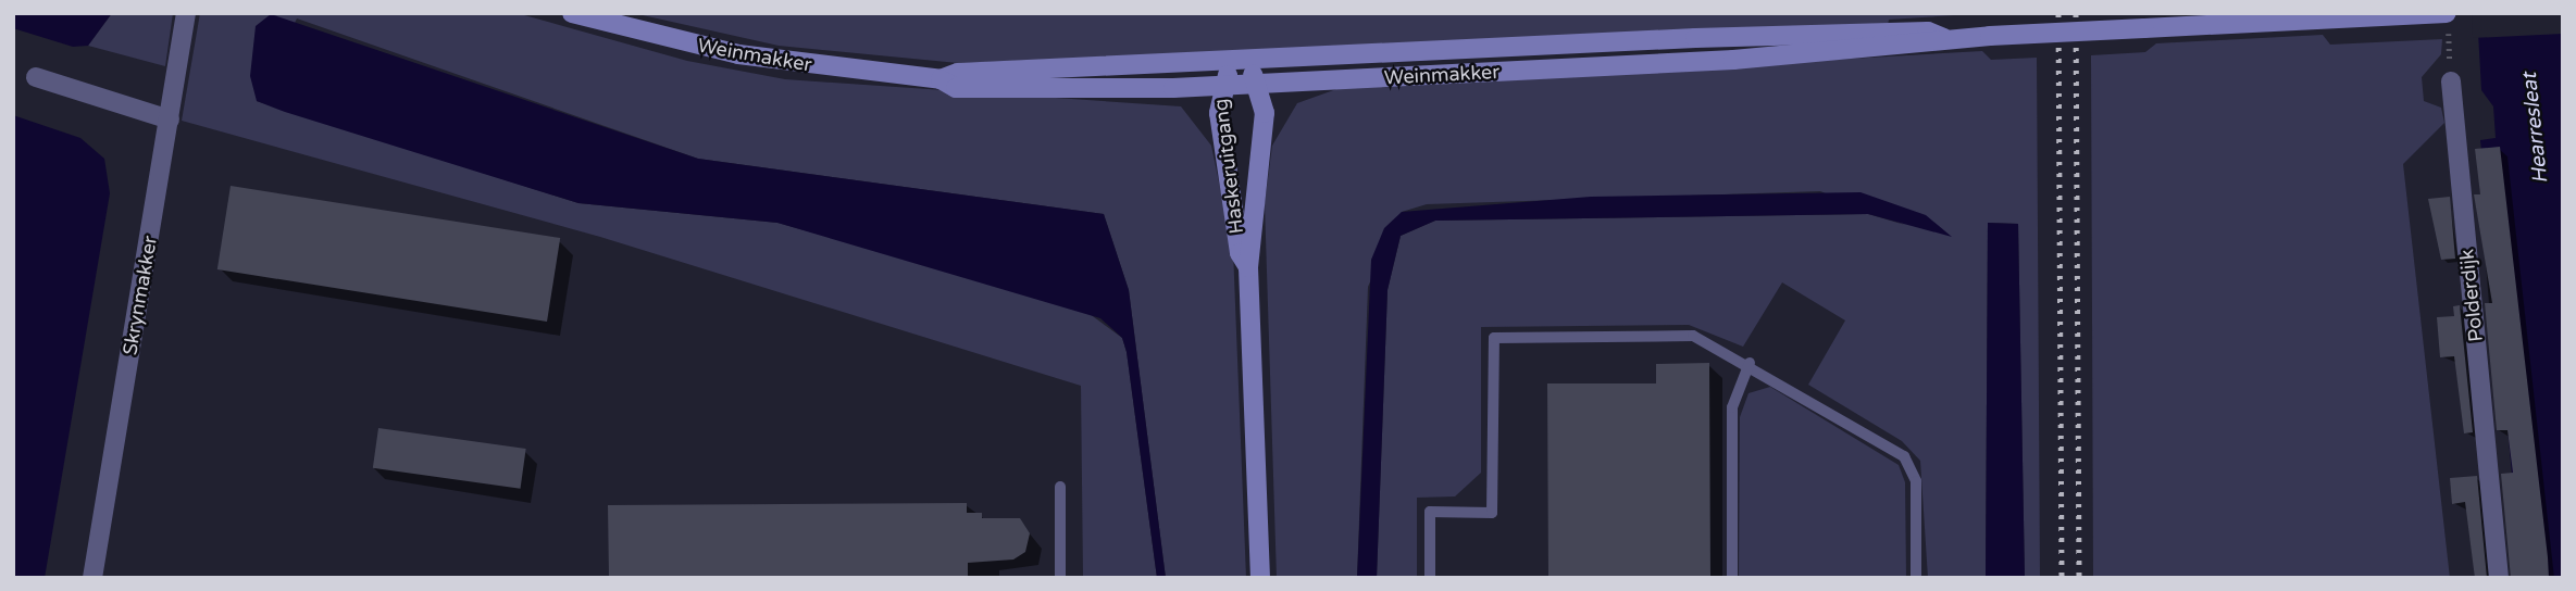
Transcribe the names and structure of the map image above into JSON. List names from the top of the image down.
{
  "streets": {
    "main road": ["Weinmakker", "Haskeruitgang"],
    "street": ["Skrynmakker", "Polderdijk"]
  },
  "crossings": [
    ["Weinmakker", "Haskeruitgang"]
  ],
  "water": ["Hearresleat"]
}
